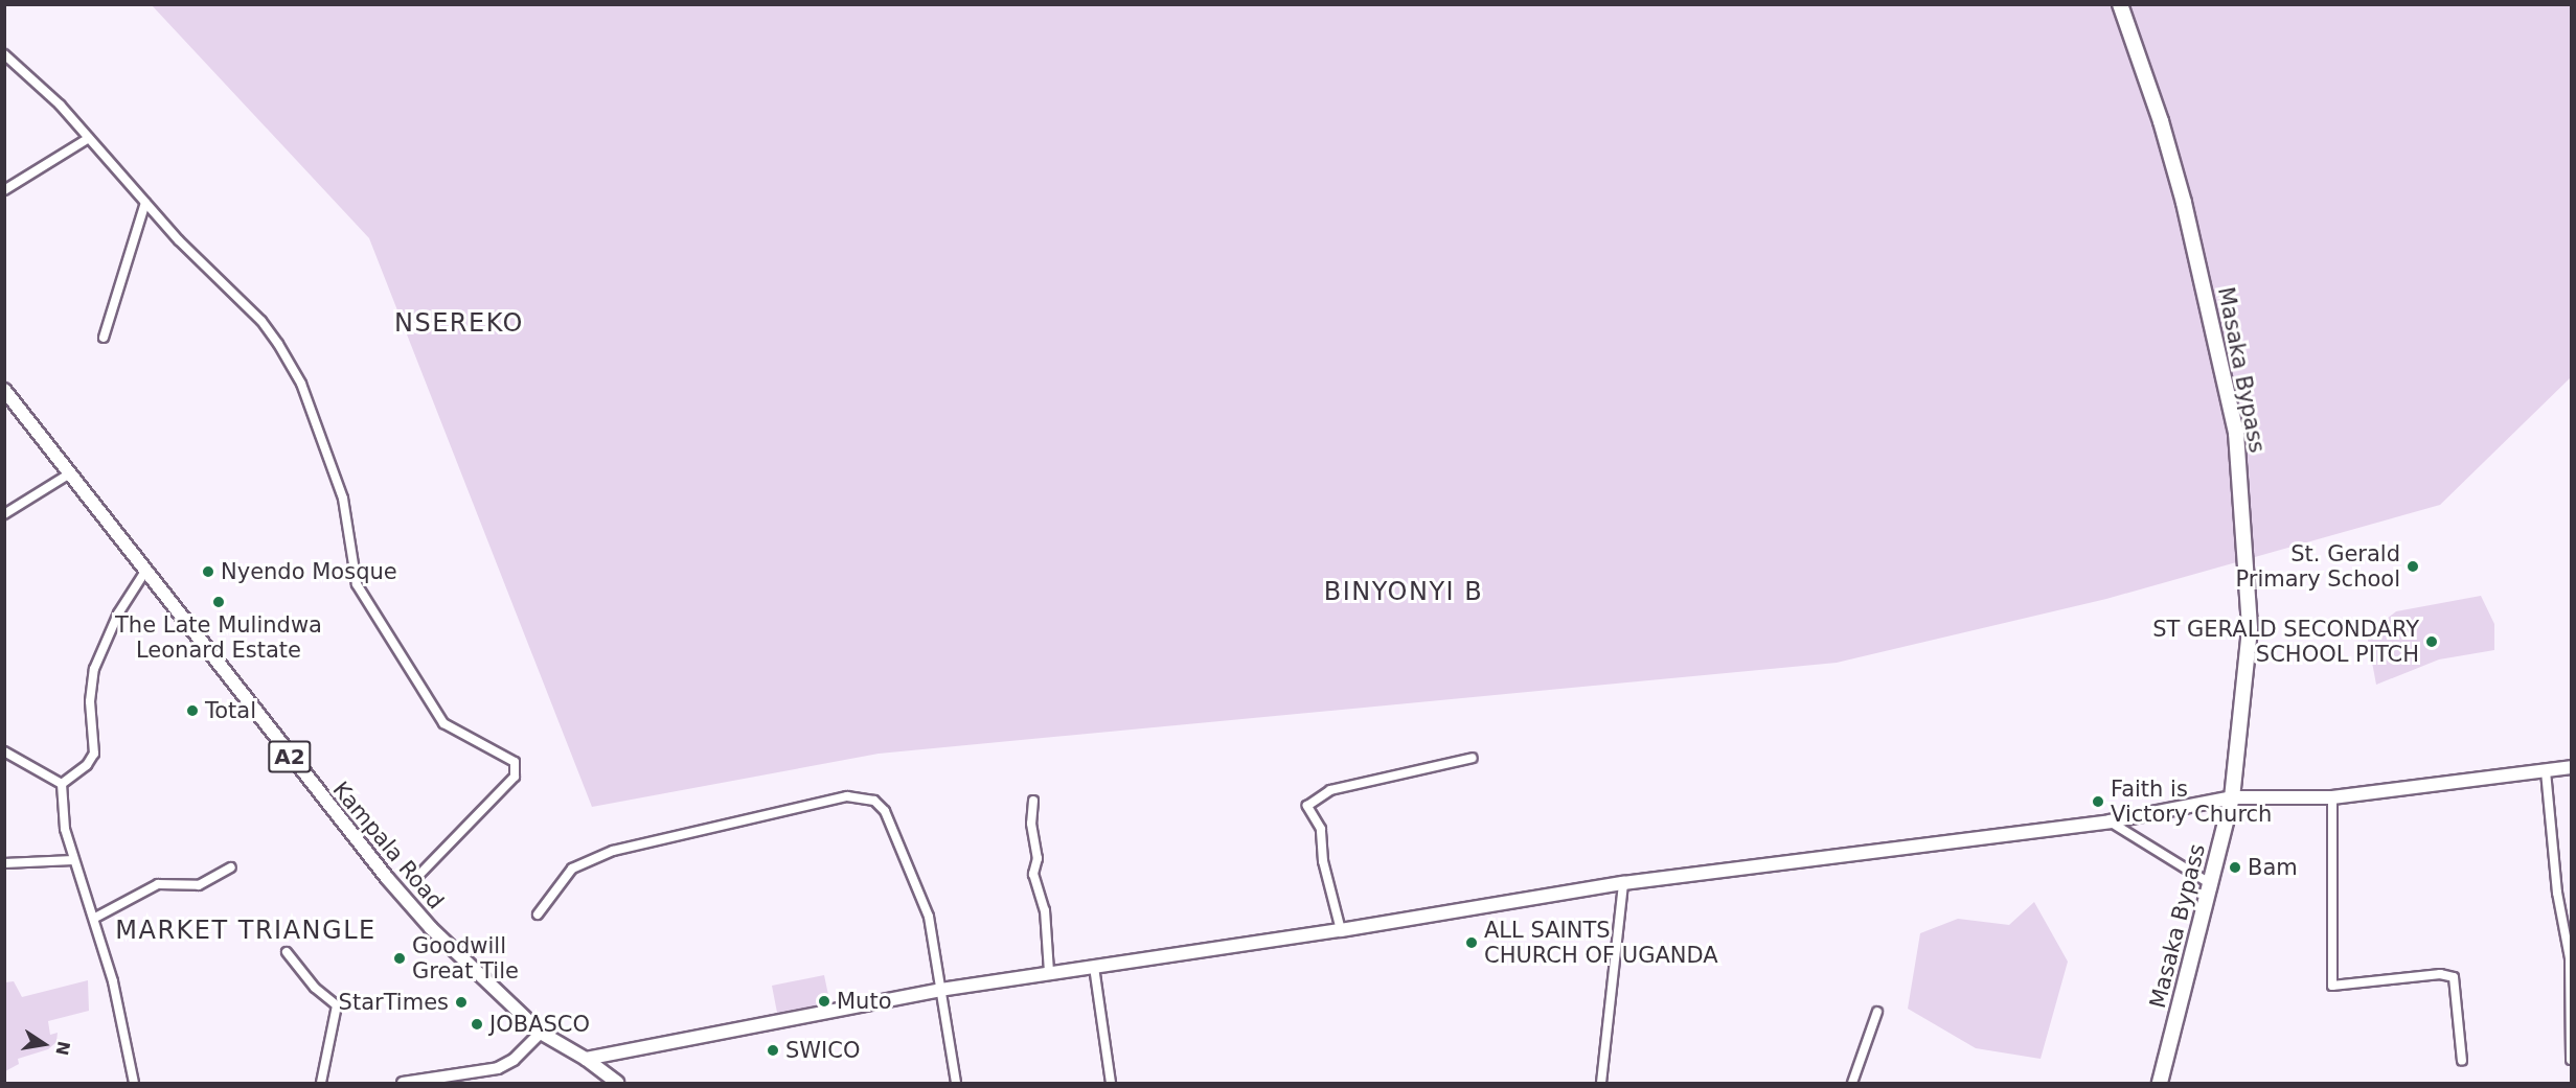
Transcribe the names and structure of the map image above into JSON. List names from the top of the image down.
{
  "streets": {
    "highway": ["Masaka Bypass"],
    "main road": ["A2", "Kampala Road"]
  },
  "districts": ["NSEREKO", "BINYONYI B", "MARKET TRIANGLE"],
  "places": [
    "St. Gerald Primary School",
    "Nyendo Mosque",
    "The Late Mulindwa Leonard Estate",
    "ST GERALD SECONDARY SCHOOL PITCH",
    "Total",
    "Faith is Victory Church",
    "Bam",
    "ALL SAINTS CHURCH OF UGANDA",
    "Goodwill Great Tile",
    "Muto",
    "StarTimes",
    "JOBASCO",
    "SWICO"
  ],
  "north": "right"
}
